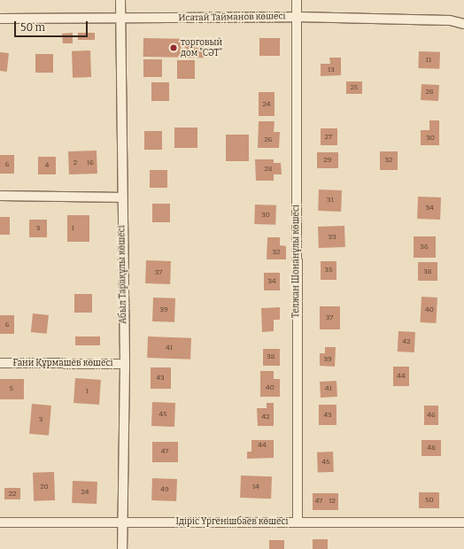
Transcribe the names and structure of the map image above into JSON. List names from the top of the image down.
{
  "streets": {
    "street": [
      "Исатай Тайманов көшесі",
      "Телжан Шонанұлы көшесі",
      "Абыл Тарақұлы көшесі",
      "Ғани Құрмашев көшесі",
      "Ідіріс Үргенішбаев көшесі"
    ]
  },
  "crossings": [
    ["Исатай Тайманов көшесі", "Телжан Шонанұлы көшесі"],
    ["Исатай Тайманов көшесі", "Абыл Тарақұлы көшесі"],
    ["Телжан Шонанұлы көшесі", "Ідіріс Үргенішбаев көшесі"],
    ["Абыл Тарақұлы көшесі", "Ғани Құрмашев көшесі"],
    ["Абыл Тарақұлы көшесі", "Ідіріс Үргенішбаев көшесі"]
  ],
  "places": ["торговый дом \"СӘТ\""],
  "house_numbers": [
    "11",
    "13",
    "25",
    "28",
    "24",
    "27",
    "30",
    "26",
    "29",
    "32",
    "2",
    "16",
    "6",
    "4",
    "28",
    "31",
    "34",
    "30",
    "3",
    "1",
    "33",
    "36",
    "32",
    "35",
    "38",
    "37",
    "34",
    "39",
    "40",
    "37",
    "6",
    "42",
    "41",
    "38",
    "39",
    "44",
    "43",
    "40",
    "5",
    "41",
    "1",
    "45",
    "43",
    "46",
    "42",
    "3",
    "44",
    "48",
    "47",
    "45",
    "20",
    "14",
    "49",
    "24",
    "22",
    "50",
    "47",
    "12"
  ],
  "scale_bar": "50 m"
}
